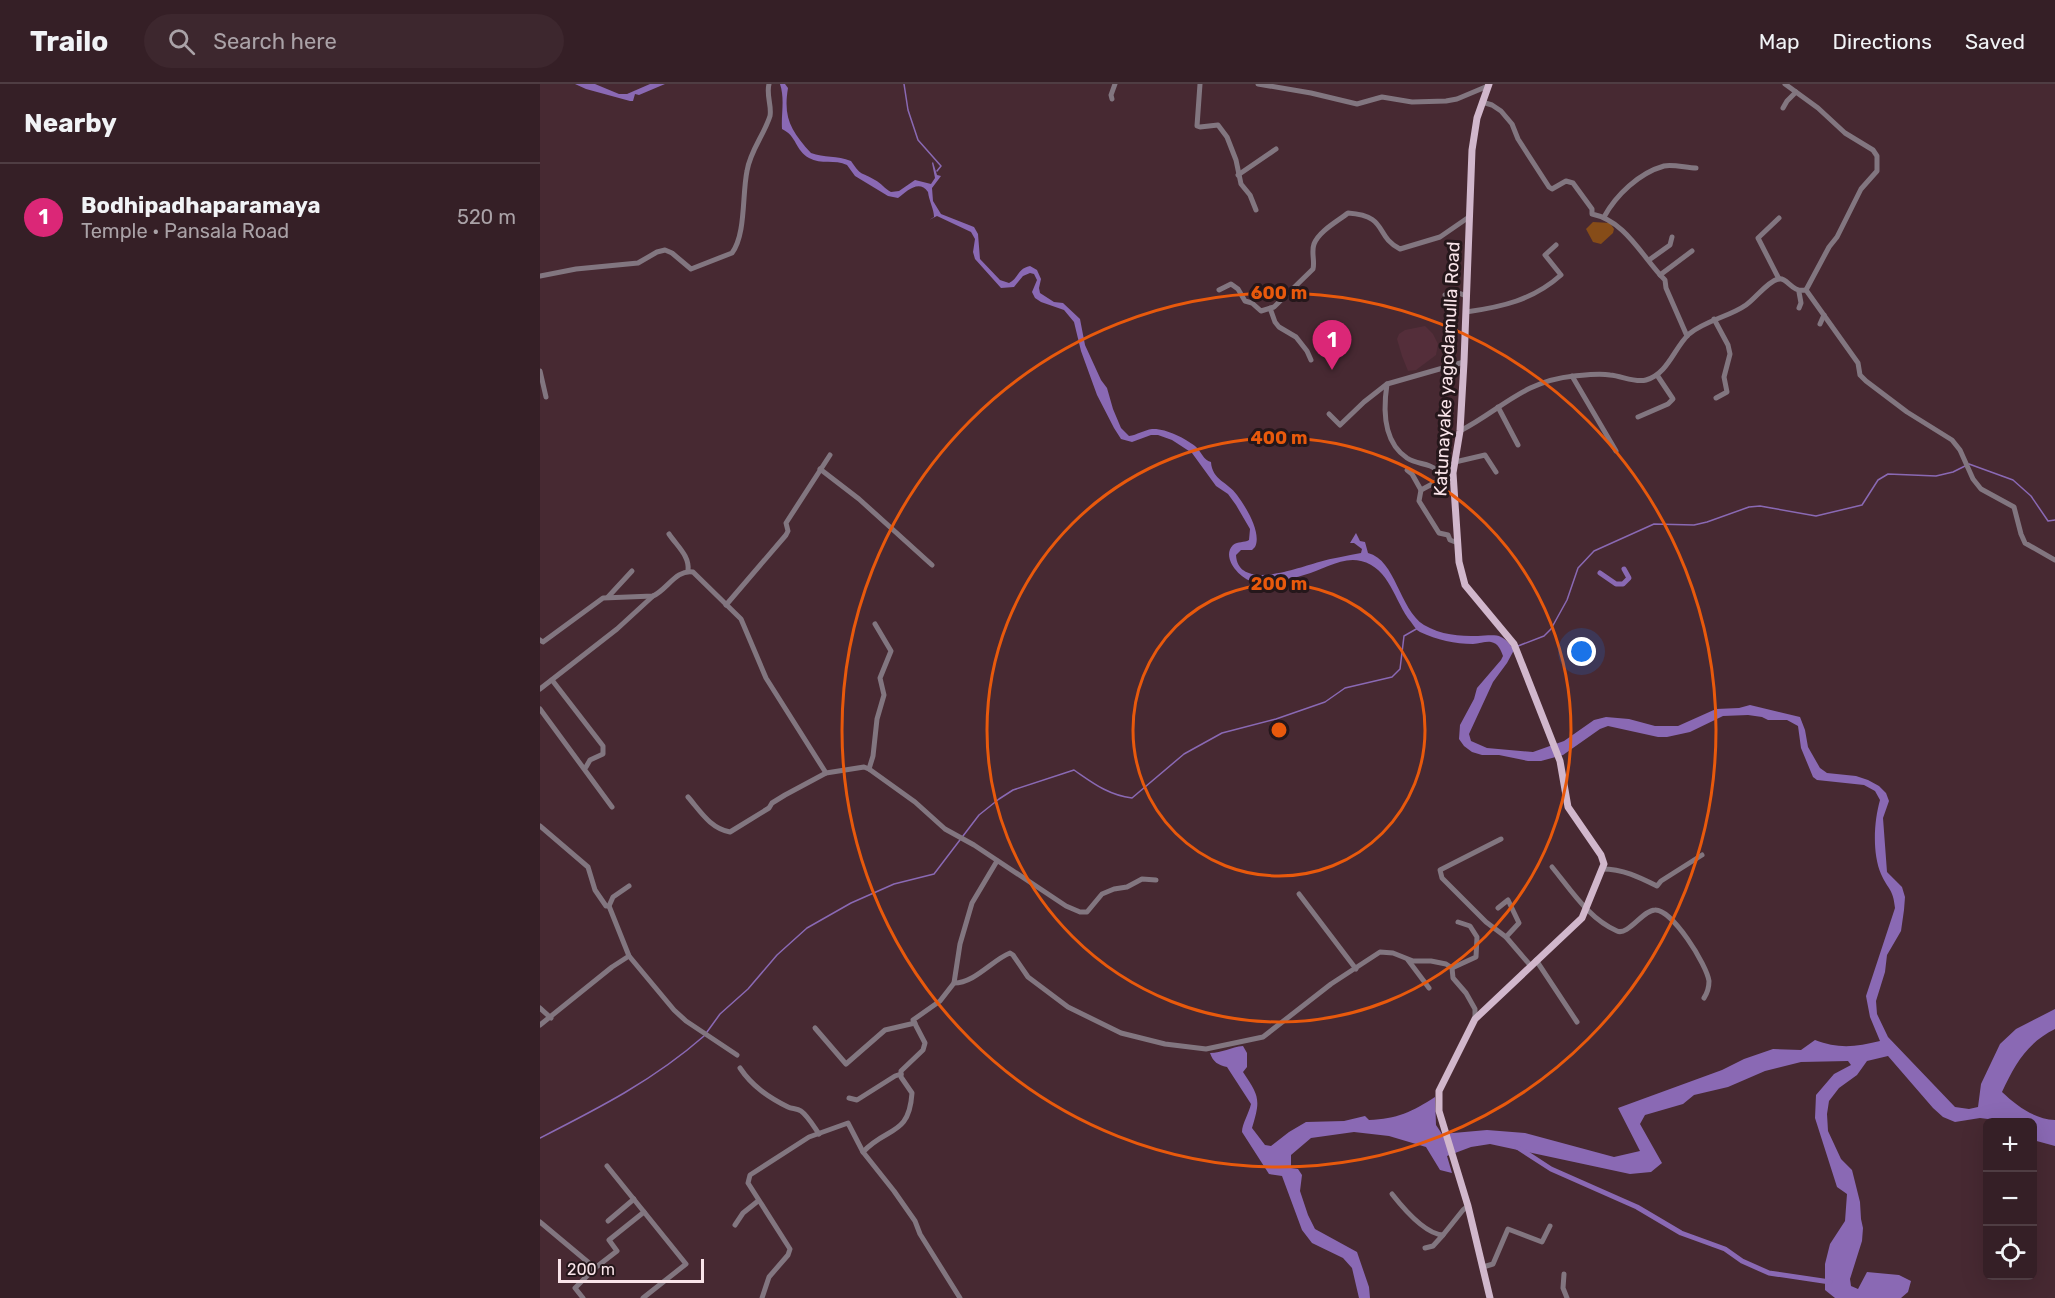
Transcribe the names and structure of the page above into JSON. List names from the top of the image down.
{
  "streets": {
    "main road": ["Katunayake yagodamulla Road"]
  },
  "scale_bar": "200 m",
  "page": {
    "header": "Trailo",
    "search": "Search here",
    "nav": ["Map", "Directions", "Saved"],
    "heading": "Nearby",
    "list": [
      {
        "mark": "1",
        "name": "Bodhipadhaparamaya",
        "note": "Temple · Pansala Road",
        "value": "520 m"
      }
    ],
    "pins": "1",
    "map_buttons": ["+", "−"],
    "scale": "200 m"
  },
  "rings": ["600 m", "400 m", "200 m"]
}
